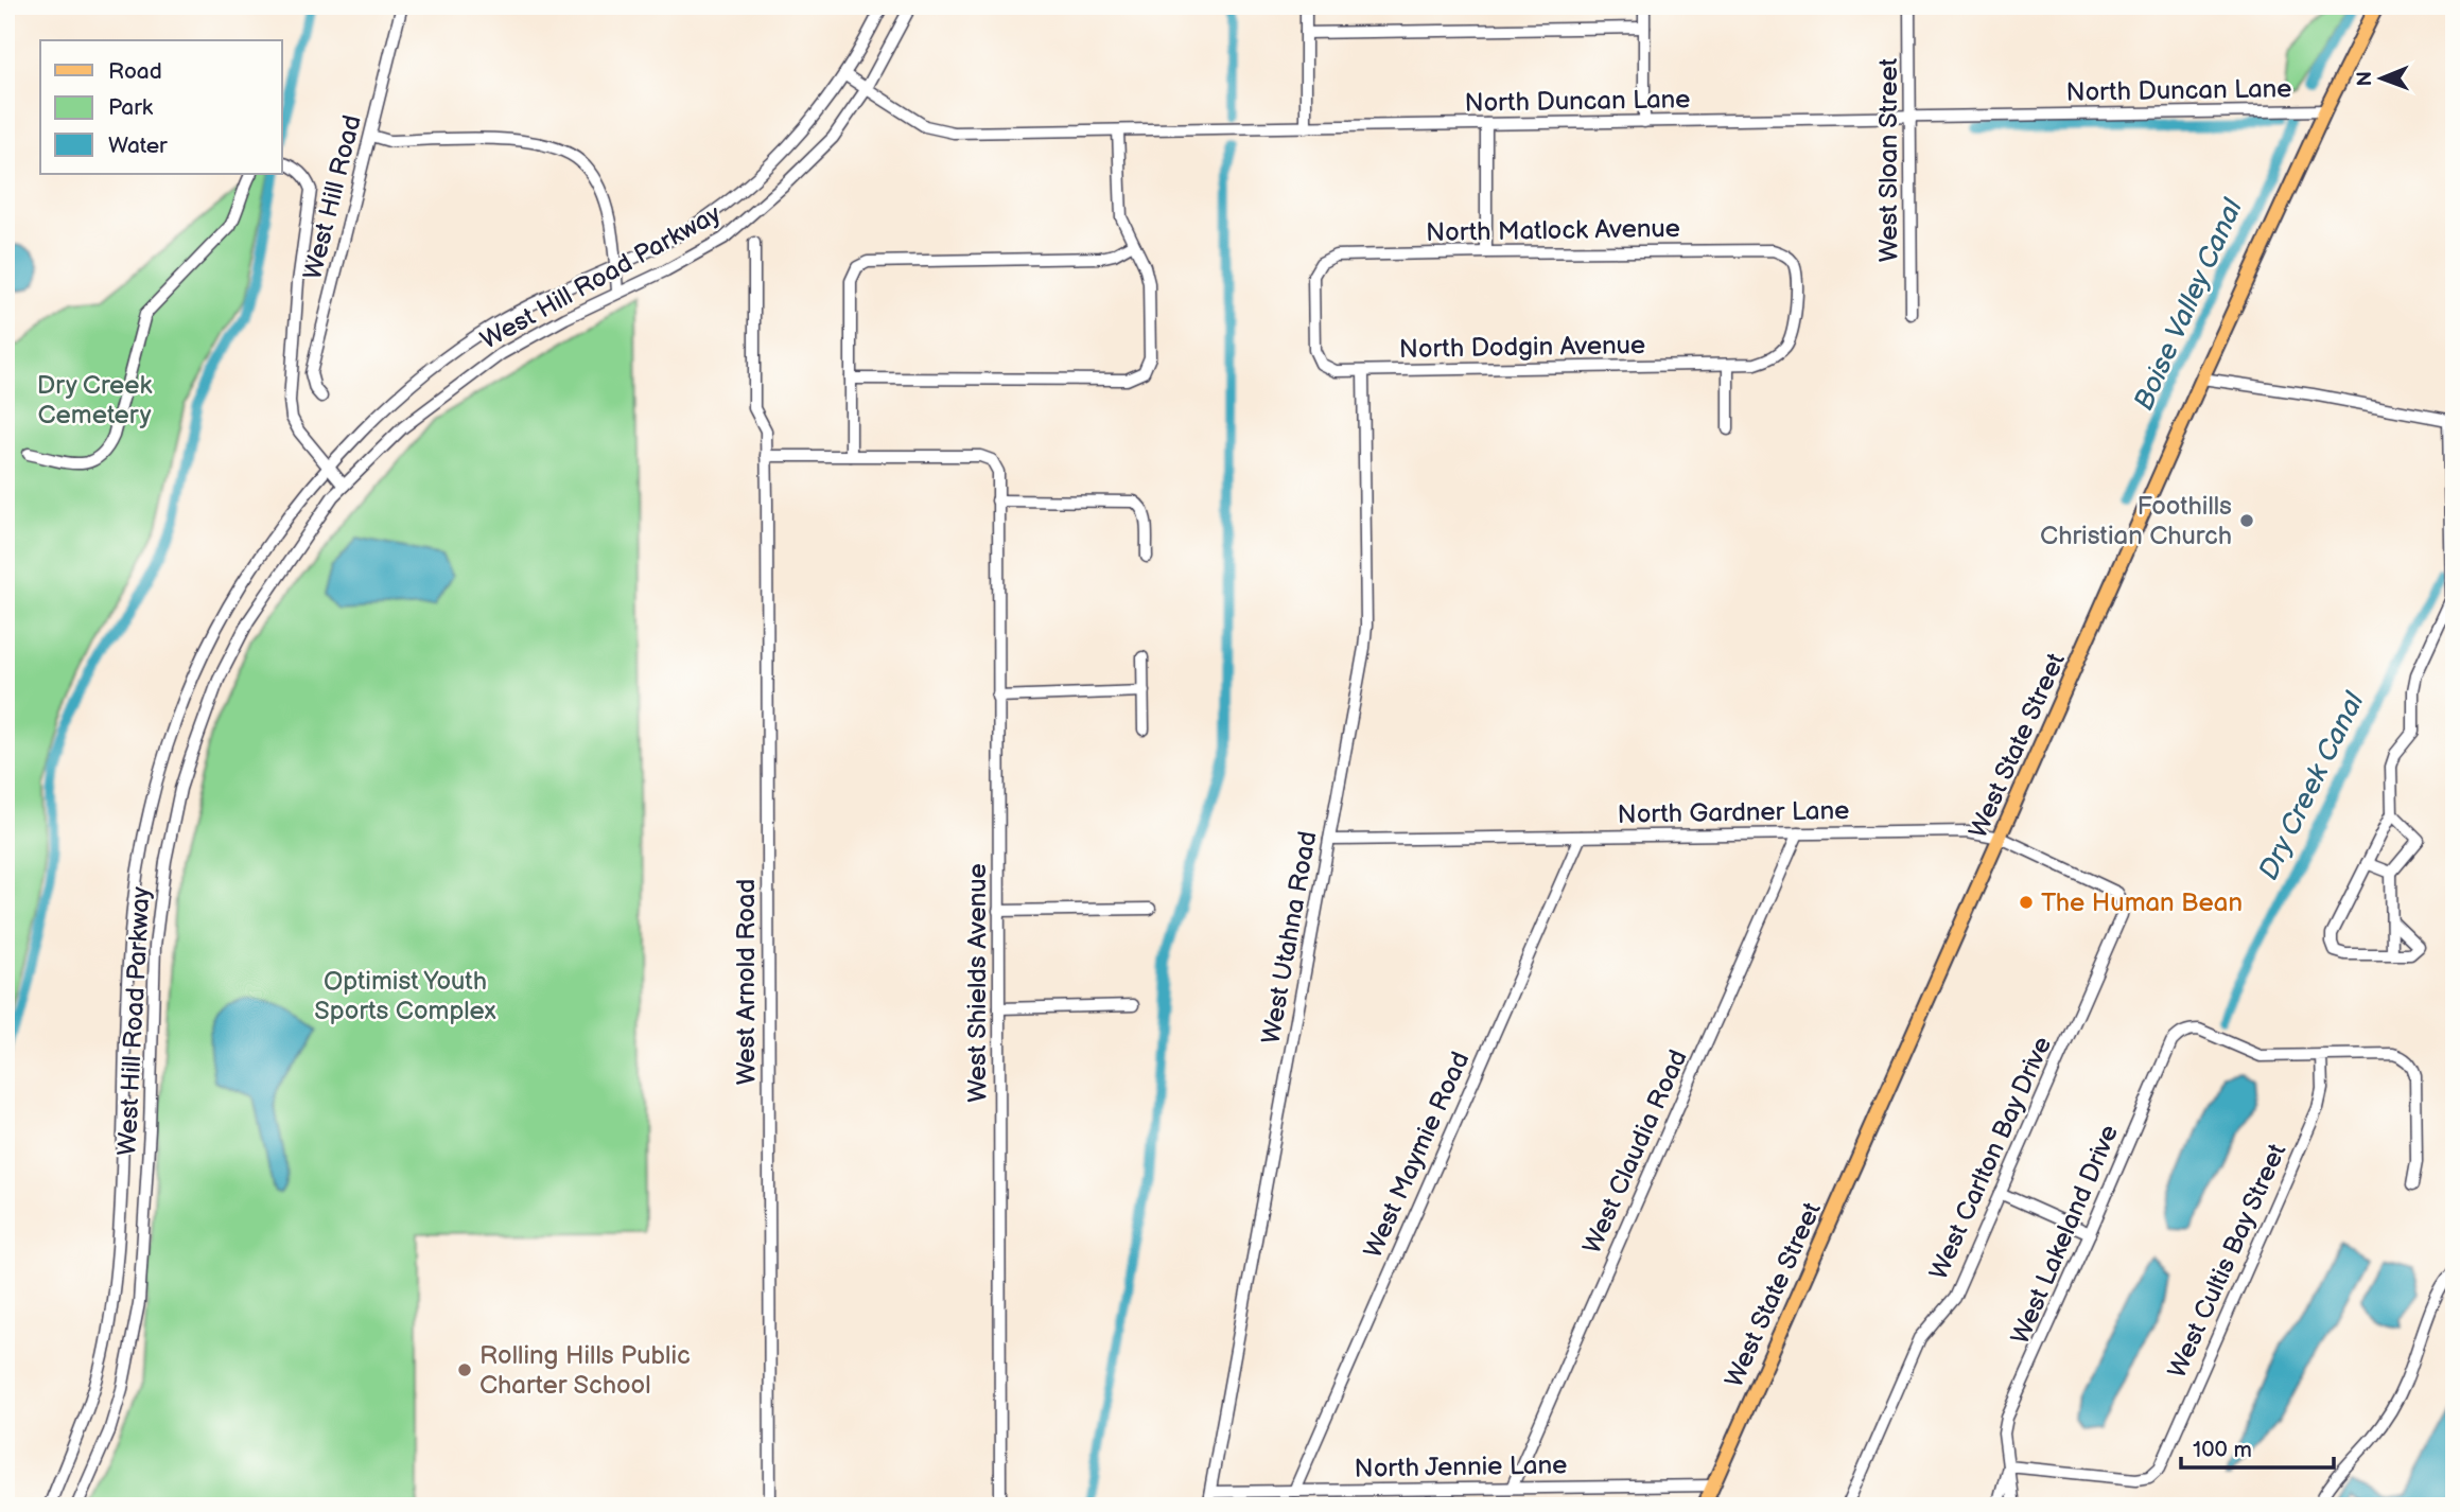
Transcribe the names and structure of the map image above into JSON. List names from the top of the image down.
{
  "streets": {
    "main road": ["West State Street"],
    "street": [
      "North Duncan Lane",
      "West Sloan Street",
      "West Hill Road",
      "North Matlock Avenue",
      "West Hill Road Parkway",
      "North Dodgin Avenue",
      "North Gardner Lane",
      "West Utahna Road",
      "West Arnold Road",
      "West Shields Avenue",
      "West Claudia Road",
      "West Maymie Road",
      "West Carlton Bay Drive",
      "West Lakeland Drive",
      "West Cultis Bay Street",
      "North Jennie Lane"
    ]
  },
  "crossings": [
    ["North Duncan Lane", "West Sloan Street"],
    ["North Duncan Lane", "West Hill Road Parkway"],
    ["North Duncan Lane", "West State Street"],
    ["North Matlock Avenue", "North Dodgin Avenue"],
    ["North Dodgin Avenue", "West Utahna Road"],
    ["West State Street", "North Gardner Lane"],
    ["West State Street", "North Jennie Lane"],
    ["North Gardner Lane", "West Utahna Road"],
    ["North Gardner Lane", "West Claudia Road"],
    ["North Gardner Lane", "West Maymie Road"],
    ["North Gardner Lane", "West Carlton Bay Drive"],
    ["West Utahna Road", "North Jennie Lane"],
    ["West Claudia Road", "North Jennie Lane"],
    ["West Maymie Road", "North Jennie Lane"],
    ["West Lakeland Drive", "West Cultis Bay Street"]
  ],
  "water": ["Boise Valley Canal", "Dry Creek Canal"],
  "parks": ["Dry Creek Cemetery", "Optimist Youth Sports Complex"],
  "places": ["Foothills Christian Church", "The Human Bean", "Rolling Hills Public Charter School"],
  "legend": ["Road", "Park", "Water"],
  "scale_bar": "100 m",
  "north": "left"
}
